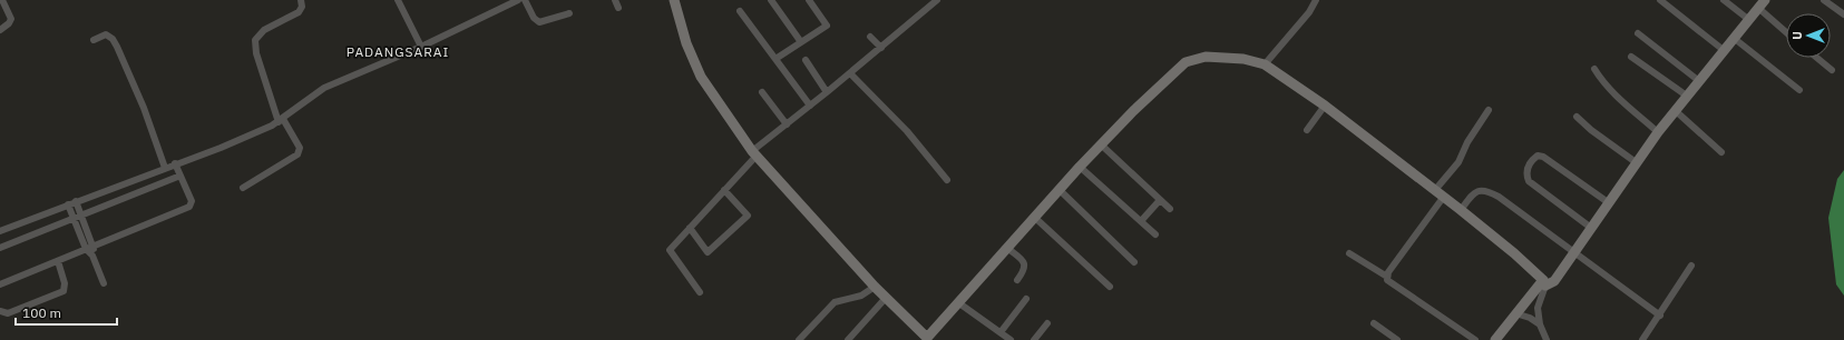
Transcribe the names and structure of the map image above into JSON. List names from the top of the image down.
{
  "districts": ["PADANGSARAI"],
  "scale_bar": "100 m",
  "north": "left"
}
